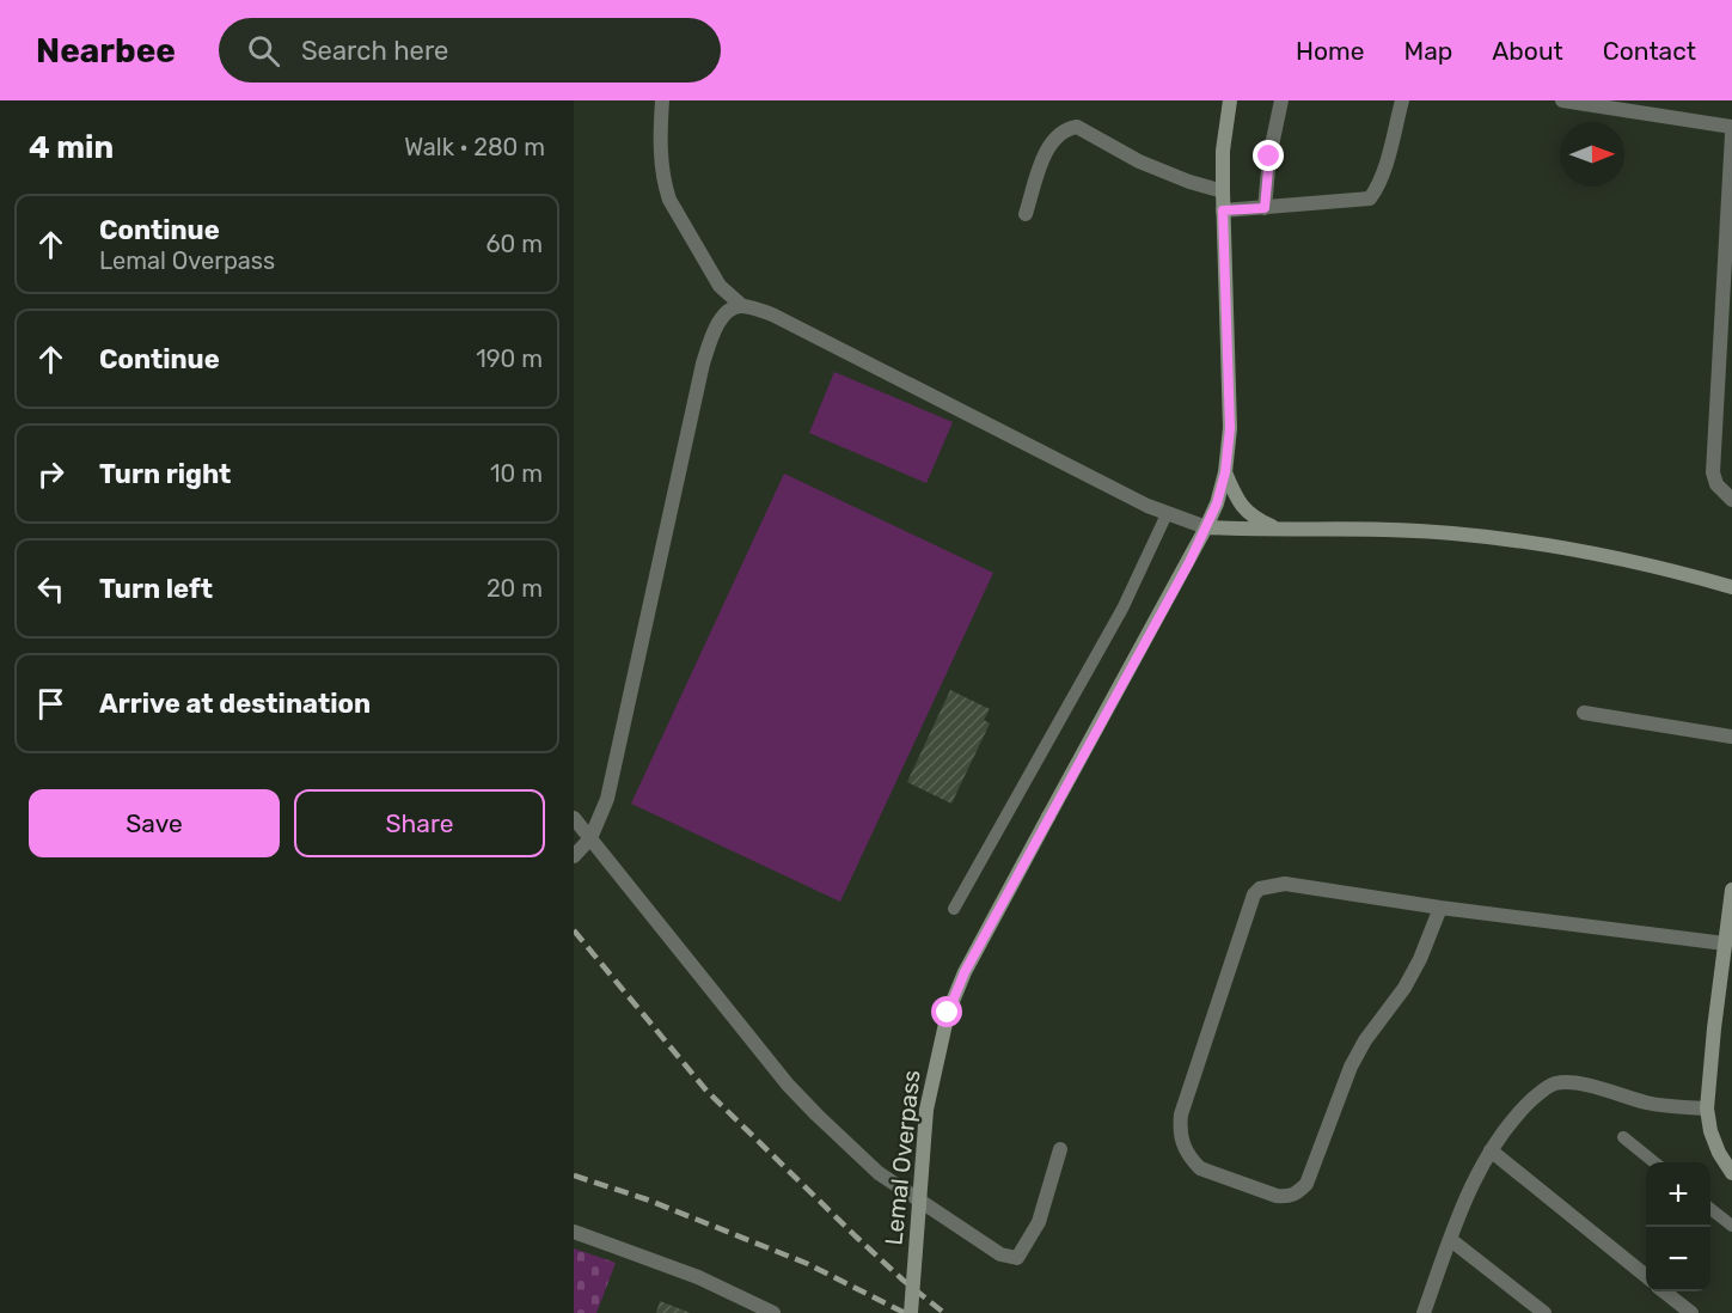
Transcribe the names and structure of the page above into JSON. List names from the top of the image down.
{
  "streets": {
    "main road": ["Lemal Overpass"]
  },
  "north": "right",
  "page": {
    "header": "Nearbee",
    "search": "Search here",
    "nav": [
      "Home",
      "Map",
      "About",
      "Contact"
    ],
    "heading": ["4 min", "Walk · 280 m"],
    "list": [
      ["Continue", "Lemal Overpass", "60 m"],
      ["Continue", "190 m"],
      ["Turn right", "10 m"],
      ["Turn left", "20 m"],
      "Arrive at destination"
    ],
    "buttons": ["Save", "Share"],
    "map_buttons": ["+", "−"]
  }
}
